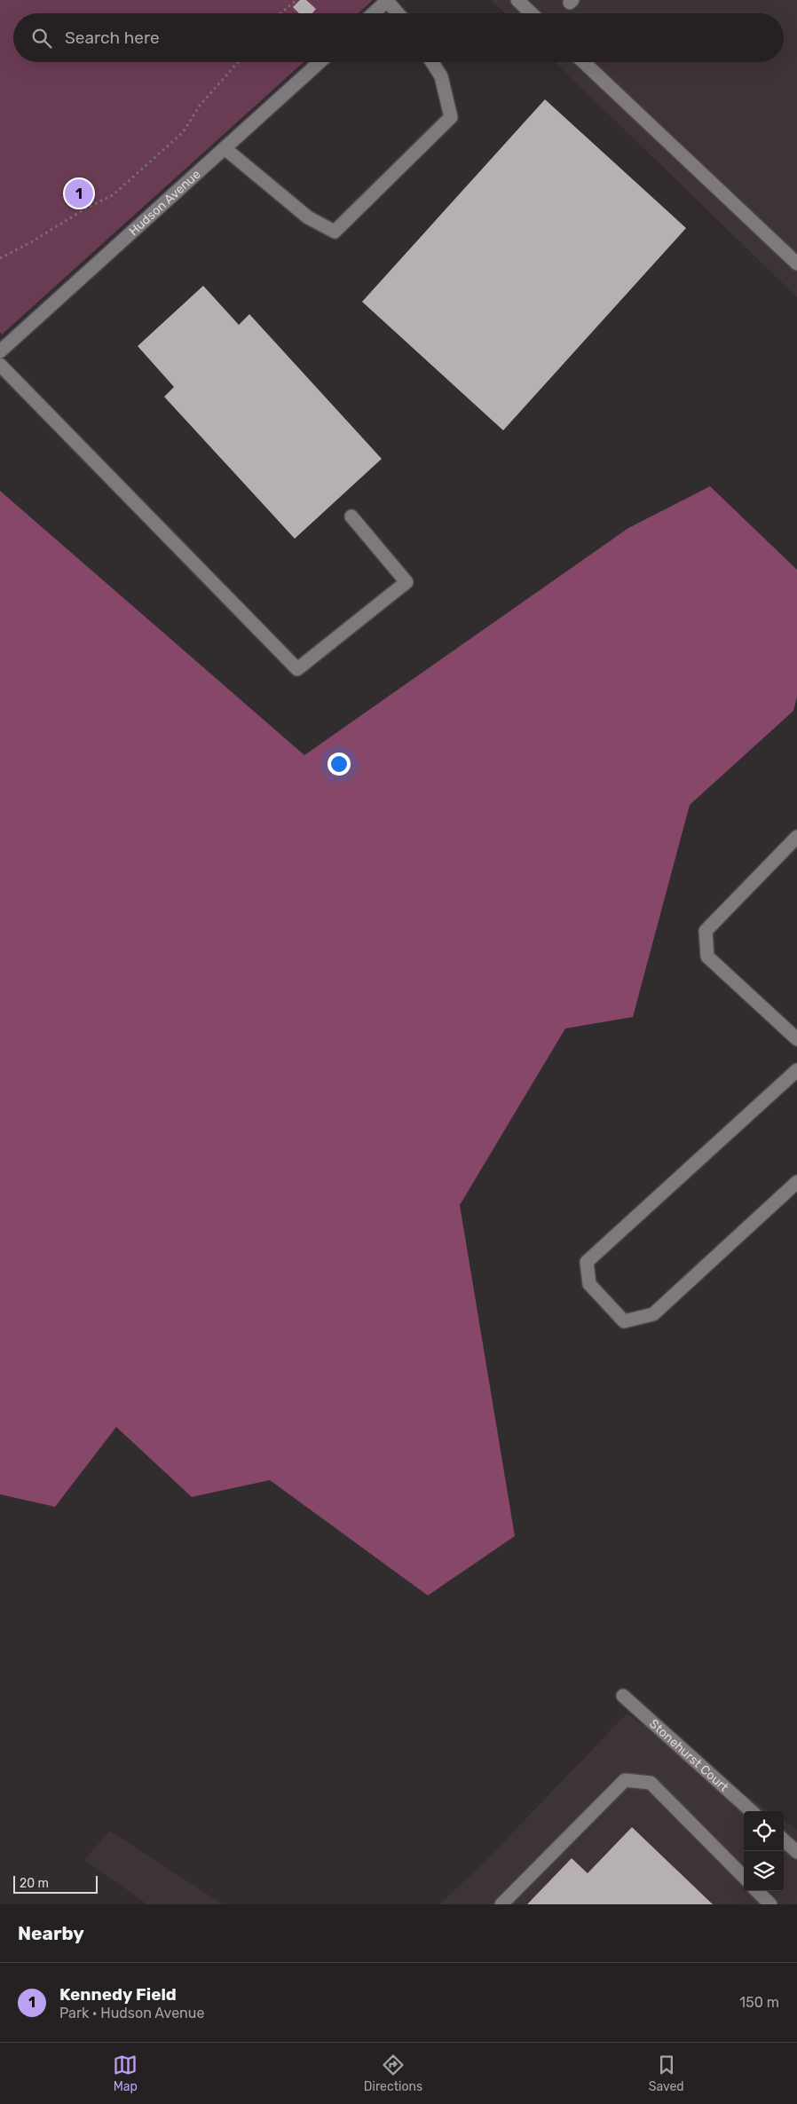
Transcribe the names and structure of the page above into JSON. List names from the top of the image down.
{
  "streets": {
    "street": ["Hudson Avenue", "Stonehurst Court"]
  },
  "scale_bar": "20 m",
  "page": {
    "search": "Search here",
    "pins": "1",
    "scale": "20 m",
    "heading": "Nearby",
    "list": [
      {
        "mark": "1",
        "name": "Kennedy Field",
        "note": "Park · Hudson Avenue",
        "value": "150 m"
      }
    ],
    "nav": ["Map", "Directions", "Saved"]
  }
}
